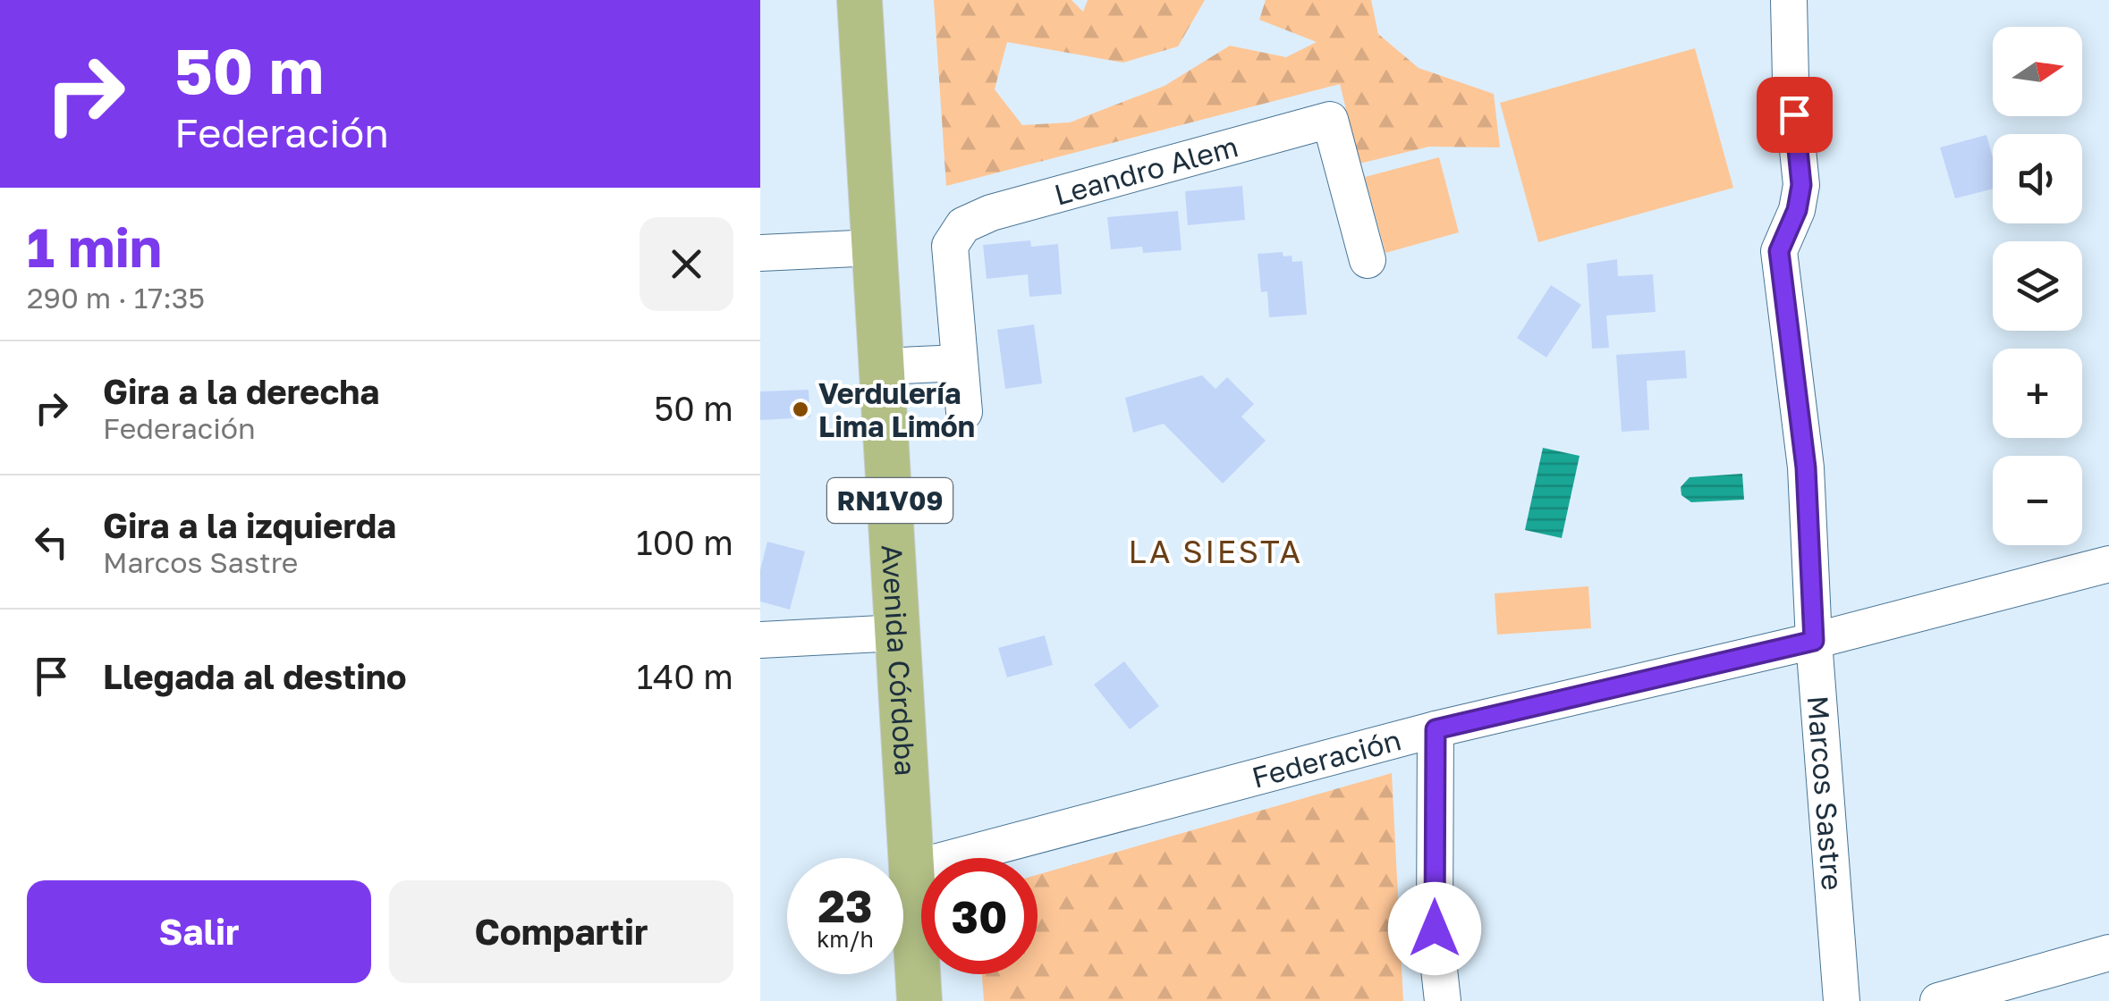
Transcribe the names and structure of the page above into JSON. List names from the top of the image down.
{
  "streets": {
    "main road": ["RN1V09", "Avenida Córdoba"],
    "street": ["Leandro Alem", "Federación", "Marcos Sastre"]
  },
  "crossings": [
    ["Avenida Córdoba", "Federación"],
    ["Federación", "Marcos Sastre"]
  ],
  "districts": ["LA SIESTA"],
  "places": ["Verdulería Lima Limón"],
  "north": "right",
  "page": {
    "turn": ["50 m", "Federación"],
    "map_buttons": ["+", "−"],
    "heading": ["1 min", "290 m · 17:35"],
    "list": [
      {
        "name": "Gira a la derecha",
        "note": "Federación",
        "value": "50 m"
      },
      {
        "name": "Gira a la izquierda",
        "note": "Marcos Sastre",
        "value": "100 m"
      },
      {
        "name": "Llegada al destino",
        "value": "140 m"
      }
    ],
    "speed": "23 km/h",
    "limit": "30",
    "buttons": ["Salir", "Compartir"]
  }
}
